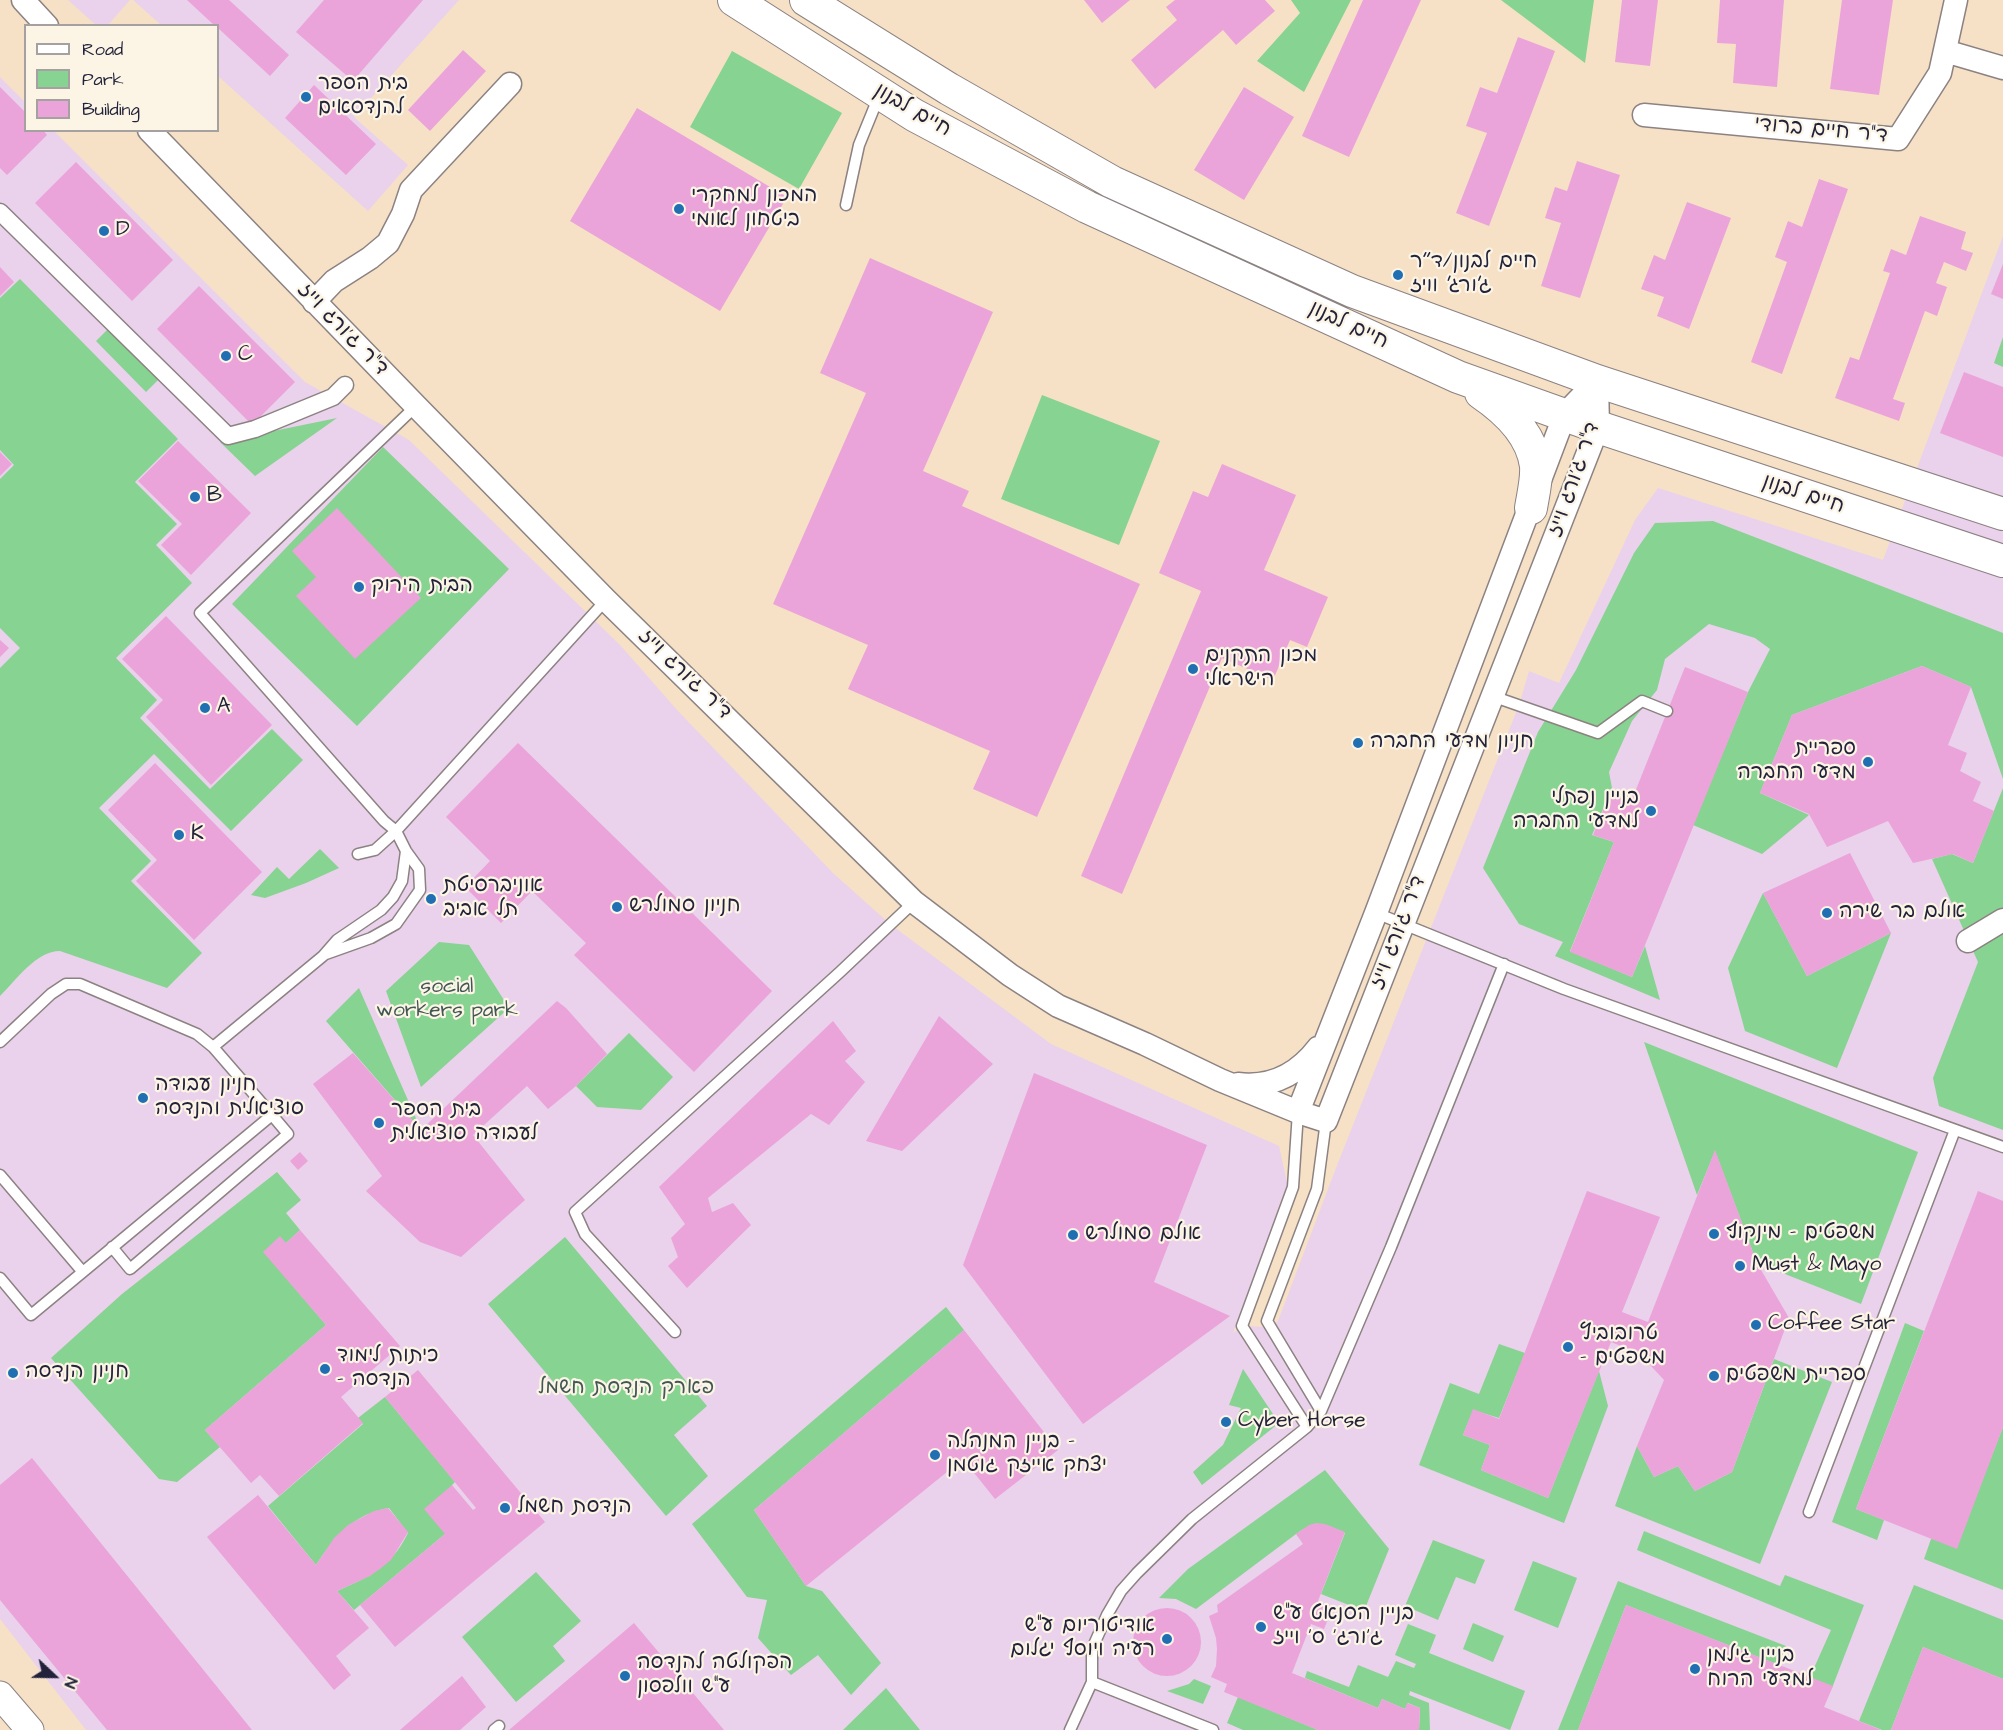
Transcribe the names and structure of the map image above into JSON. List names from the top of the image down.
{
  "streets": {
    "main road": ["חיים לבנון"],
    "street": ["ד\"ר חיים ברודי", "ד\"ר ג'ורג וייז"]
  },
  "crossings": [
    ["חיים לבנון", "ד\"ר ג'ורג וייז"]
  ],
  "parks": ["social workers park", "פארק הנדסת חשמל"],
  "places": [
    "בית הספר להנדסאים",
    "המכון למחקרי ביטחון לאומי",
    "D",
    "חיים לבנון/ד״ר ג׳ורג׳ וויז",
    "C",
    "B",
    "הבית הירוק",
    "מכון התקנים הישראלי",
    "A",
    "חניון מדעי החברה",
    "ספריית מדעי החברה",
    "בניין נפתלי למדעי החברה",
    "K",
    "אוניברסיטת תל אביב",
    "חניון סמולרש",
    "אולם בר שירה",
    "חניון עבודה סוציאלית והנדסה",
    "בית הספר לעבודה סוציאלית",
    "משפטים - מינקוף",
    "אולם סמולרש",
    "Must & Mayo",
    "Coffee Star",
    "טרובוביץ - משפטים",
    "כיתות לימוד - הנדסה",
    "חניון הנדסה",
    "ספריית משפטים",
    "Cyber Horse",
    "בניין המנהלה - יצחק אייזק גוטמן",
    "הנדסת חשמל",
    "בניין הסנאט ע\"ש ג'ורג' ס' וייז",
    "אודיטוריום ע\"ש רעיה ויוסף יגלום",
    "בניין גילמן למדעי הרוח",
    "הפקולטה להנדסה ע\"ש וולפסון"
  ],
  "legend": ["Road", "Park", "Building"],
  "north": "right"
}
